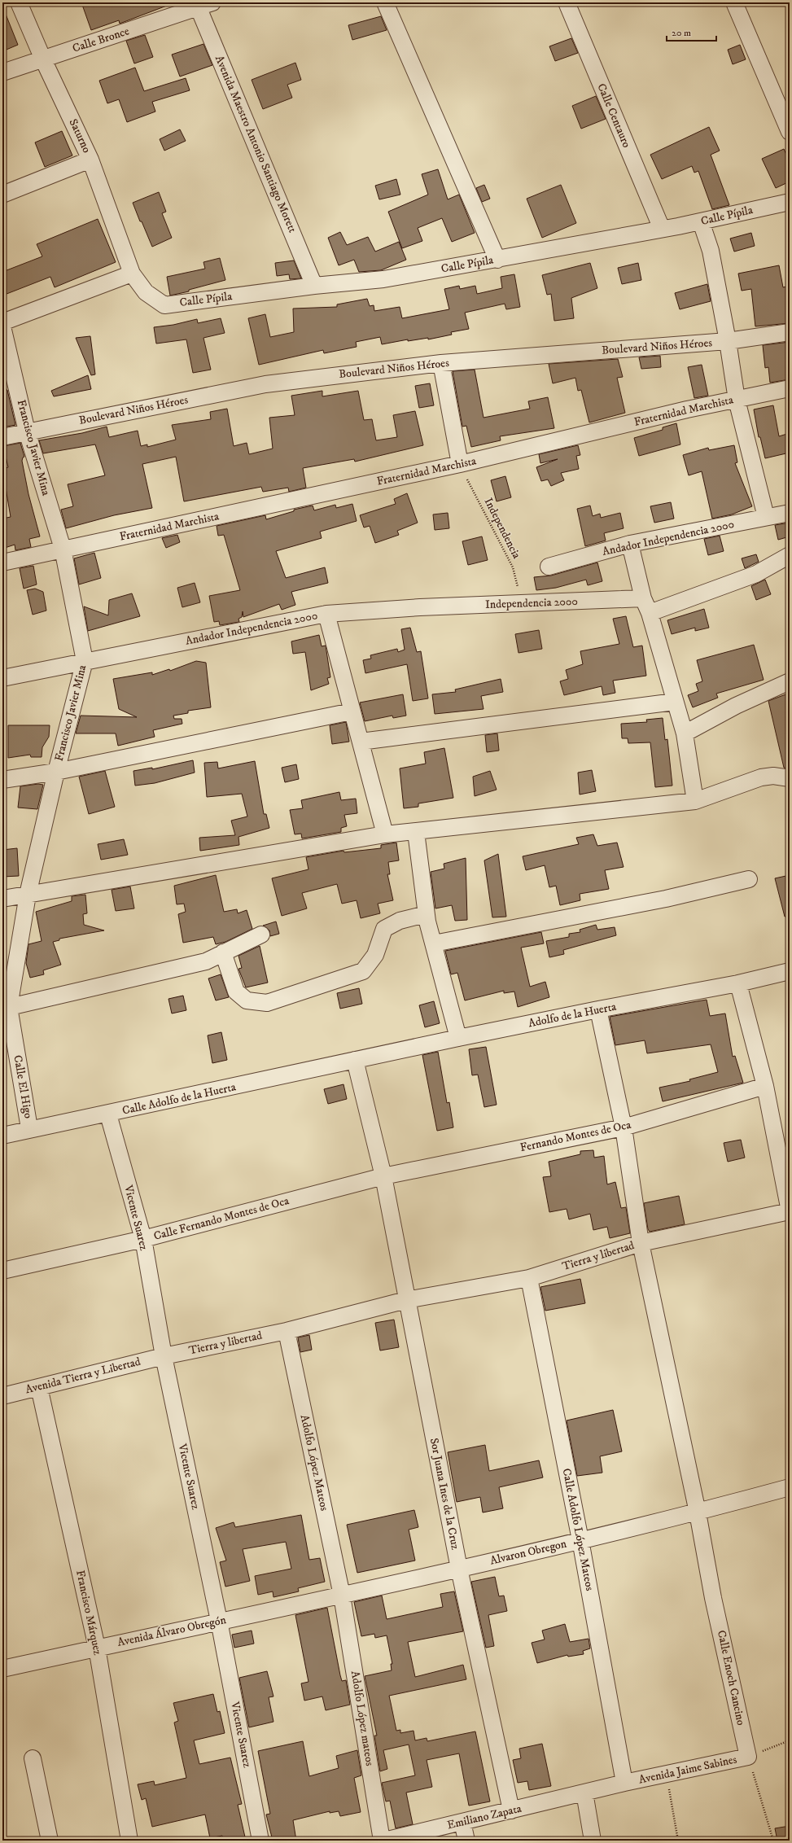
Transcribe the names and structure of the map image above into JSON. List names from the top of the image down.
{
  "streets": {
    "street": [
      "Calle Bronce",
      "Calle Centauro",
      "Saturno",
      "Avenida Maestro Antonio Santiago Morett",
      "Calle Pípila",
      "Boulevard Niños Héroes",
      "Fraternidad Marchista",
      "Francisco Javier Mina",
      "Andador Independencia 2000",
      "Independencia 2000",
      "Adolfo de la Huerta",
      "Calle El Higo",
      "Calle Adolfo de la Huerta",
      "Fernando Montes de Oca",
      "Vicente Suarez",
      "Calle Fernando Montes de Oca",
      "Tierra y libertad",
      "Avenida Tierra y Libertad",
      "Adolfo López Mateos",
      "Sor Juana Ines de la Cruz",
      "Calle Adolfo López Mateos",
      "Alvaron Obregon",
      "Francisco Márquez",
      "Avenida Álvaro Obregón",
      "Calle Enoch Cancino",
      "Adolfo López mateos",
      "Avenida Jaime Sabines",
      "Emiliano Zapata"
    ],
    "path": ["Independencia"]
  },
  "crossings": [
    ["Calle Bronce", "Saturno"],
    ["Calle Bronce", "Avenida Maestro Antonio Santiago Morett"],
    ["Calle Centauro", "Calle Pípila"],
    ["Saturno", "Calle Pípila"],
    ["Avenida Maestro Antonio Santiago Morett", "Calle Pípila"],
    ["Boulevard Niños Héroes", "Francisco Javier Mina"],
    ["Fraternidad Marchista", "Francisco Javier Mina"],
    ["Fraternidad Marchista", "Independencia"],
    ["Francisco Javier Mina", "Andador Independencia 2000"],
    ["Francisco Javier Mina", "Calle El Higo"],
    ["Independencia", "Independencia 2000"],
    ["Andador Independencia 2000", "Independencia 2000"],
    ["Adolfo de la Huerta", "Calle Adolfo de la Huerta"],
    ["Adolfo de la Huerta", "Sor Juana Ines de la Cruz"],
    ["Adolfo de la Huerta", "Calle Enoch Cancino"],
    ["Calle El Higo", "Calle Adolfo de la Huerta"],
    ["Calle Adolfo de la Huerta", "Vicente Suarez"],
    ["Calle Adolfo de la Huerta", "Sor Juana Ines de la Cruz"],
    ["Fernando Montes de Oca", "Calle Fernando Montes de Oca"],
    ["Fernando Montes de Oca", "Sor Juana Ines de la Cruz"],
    ["Fernando Montes de Oca", "Calle Enoch Cancino"],
    ["Vicente Suarez", "Calle Fernando Montes de Oca"],
    ["Vicente Suarez", "Tierra y libertad"],
    ["Vicente Suarez", "Avenida Tierra y Libertad"],
    ["Vicente Suarez", "Avenida Álvaro Obregón"],
    ["Calle Fernando Montes de Oca", "Sor Juana Ines de la Cruz"],
    ["Tierra y libertad", "Avenida Tierra y Libertad"],
    ["Tierra y libertad", "Adolfo López Mateos"],
    ["Tierra y libertad", "Sor Juana Ines de la Cruz"],
    ["Tierra y libertad", "Calle Adolfo López Mateos"],
    ["Tierra y libertad", "Calle Enoch Cancino"],
    ["Avenida Tierra y Libertad", "Francisco Márquez"],
    ["Adolfo López Mateos", "Alvaron Obregon"],
    ["Adolfo López Mateos", "Avenida Álvaro Obregón"],
    ["Adolfo López Mateos", "Adolfo López mateos"],
    ["Sor Juana Ines de la Cruz", "Alvaron Obregon"],
    ["Sor Juana Ines de la Cruz", "Emiliano Zapata"],
    ["Calle Adolfo López Mateos", "Alvaron Obregon"],
    ["Calle Adolfo López Mateos", "Avenida Jaime Sabines"],
    ["Alvaron Obregon", "Avenida Álvaro Obregón"],
    ["Alvaron Obregon", "Calle Enoch Cancino"],
    ["Alvaron Obregon", "Adolfo López mateos"],
    ["Francisco Márquez", "Avenida Álvaro Obregón"],
    ["Avenida Álvaro Obregón", "Adolfo López mateos"],
    ["Calle Enoch Cancino", "Avenida Jaime Sabines"],
    ["Avenida Jaime Sabines", "Emiliano Zapata"]
  ],
  "scale_bar": "20 m"
}
